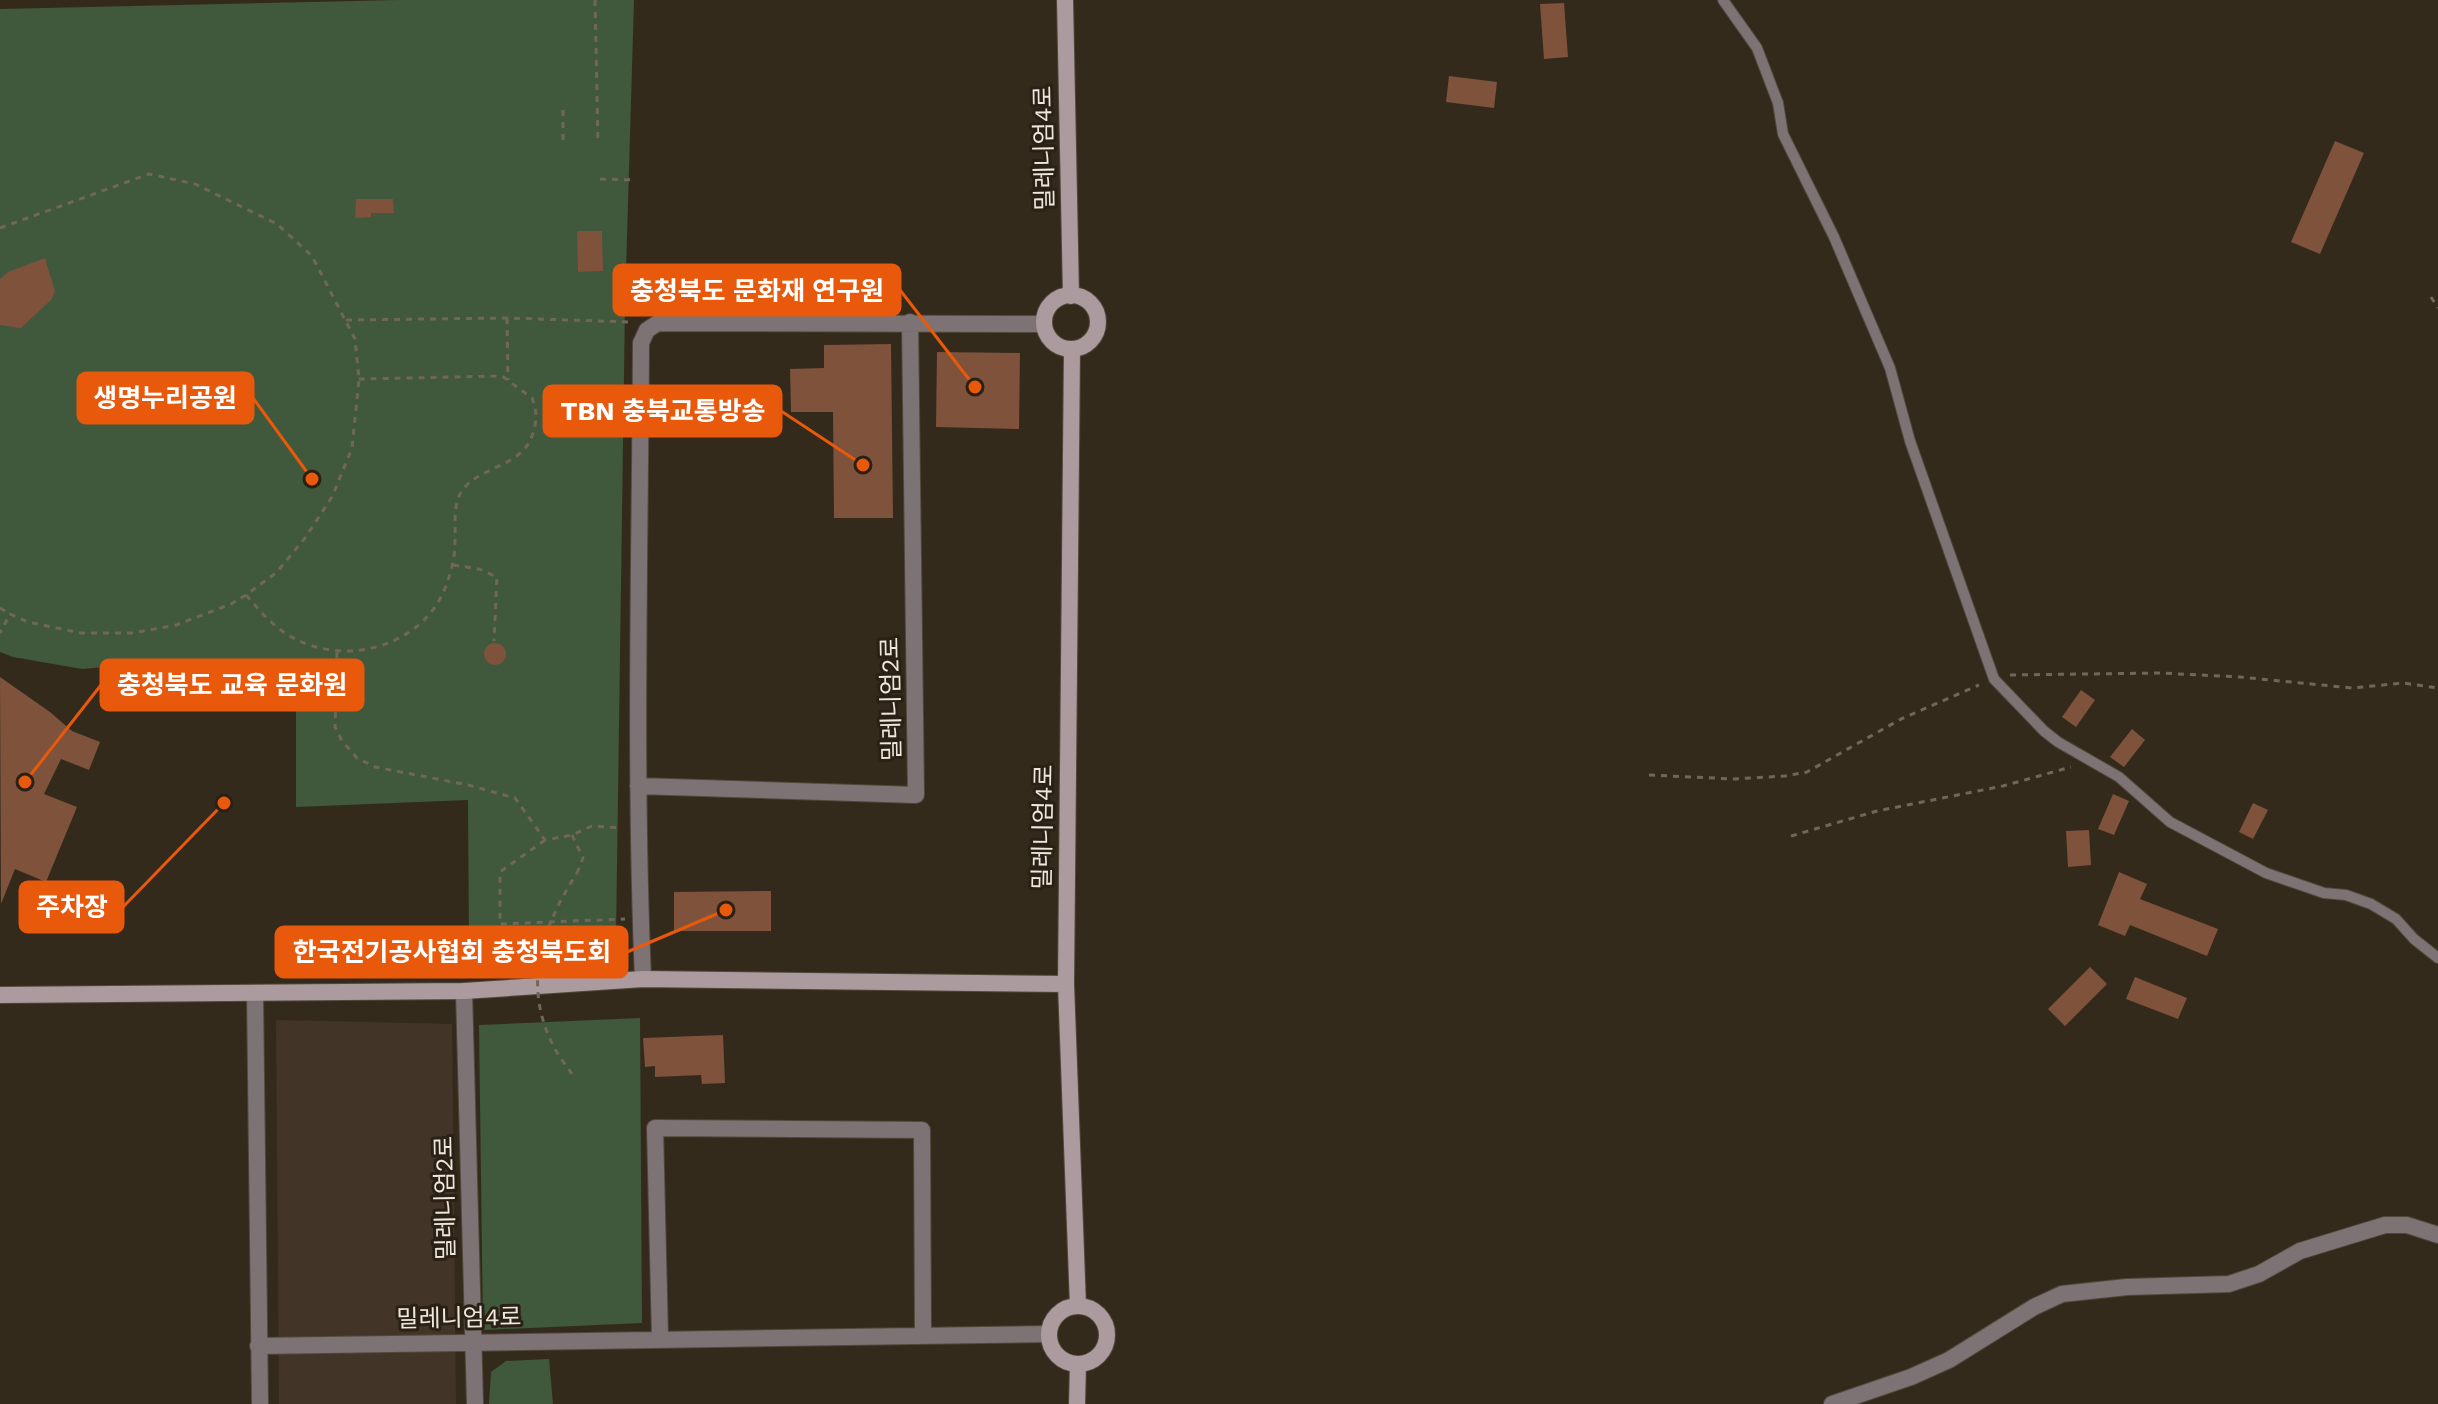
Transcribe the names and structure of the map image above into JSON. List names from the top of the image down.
{
  "streets": {
    "street": ["밀레니엄4로", "밀레니엄2로"]
  },
  "crossings": [
    ["밀레니엄4로", "밀레니엄2로"]
  ],
  "places": [
    "충청북도 문화재 연구원",
    "TBN 충북교통방송",
    "생명누리공원",
    "충청북도 교육 문화원",
    "주차장",
    "한국전기공사협회 충청북도회"
  ]
}
